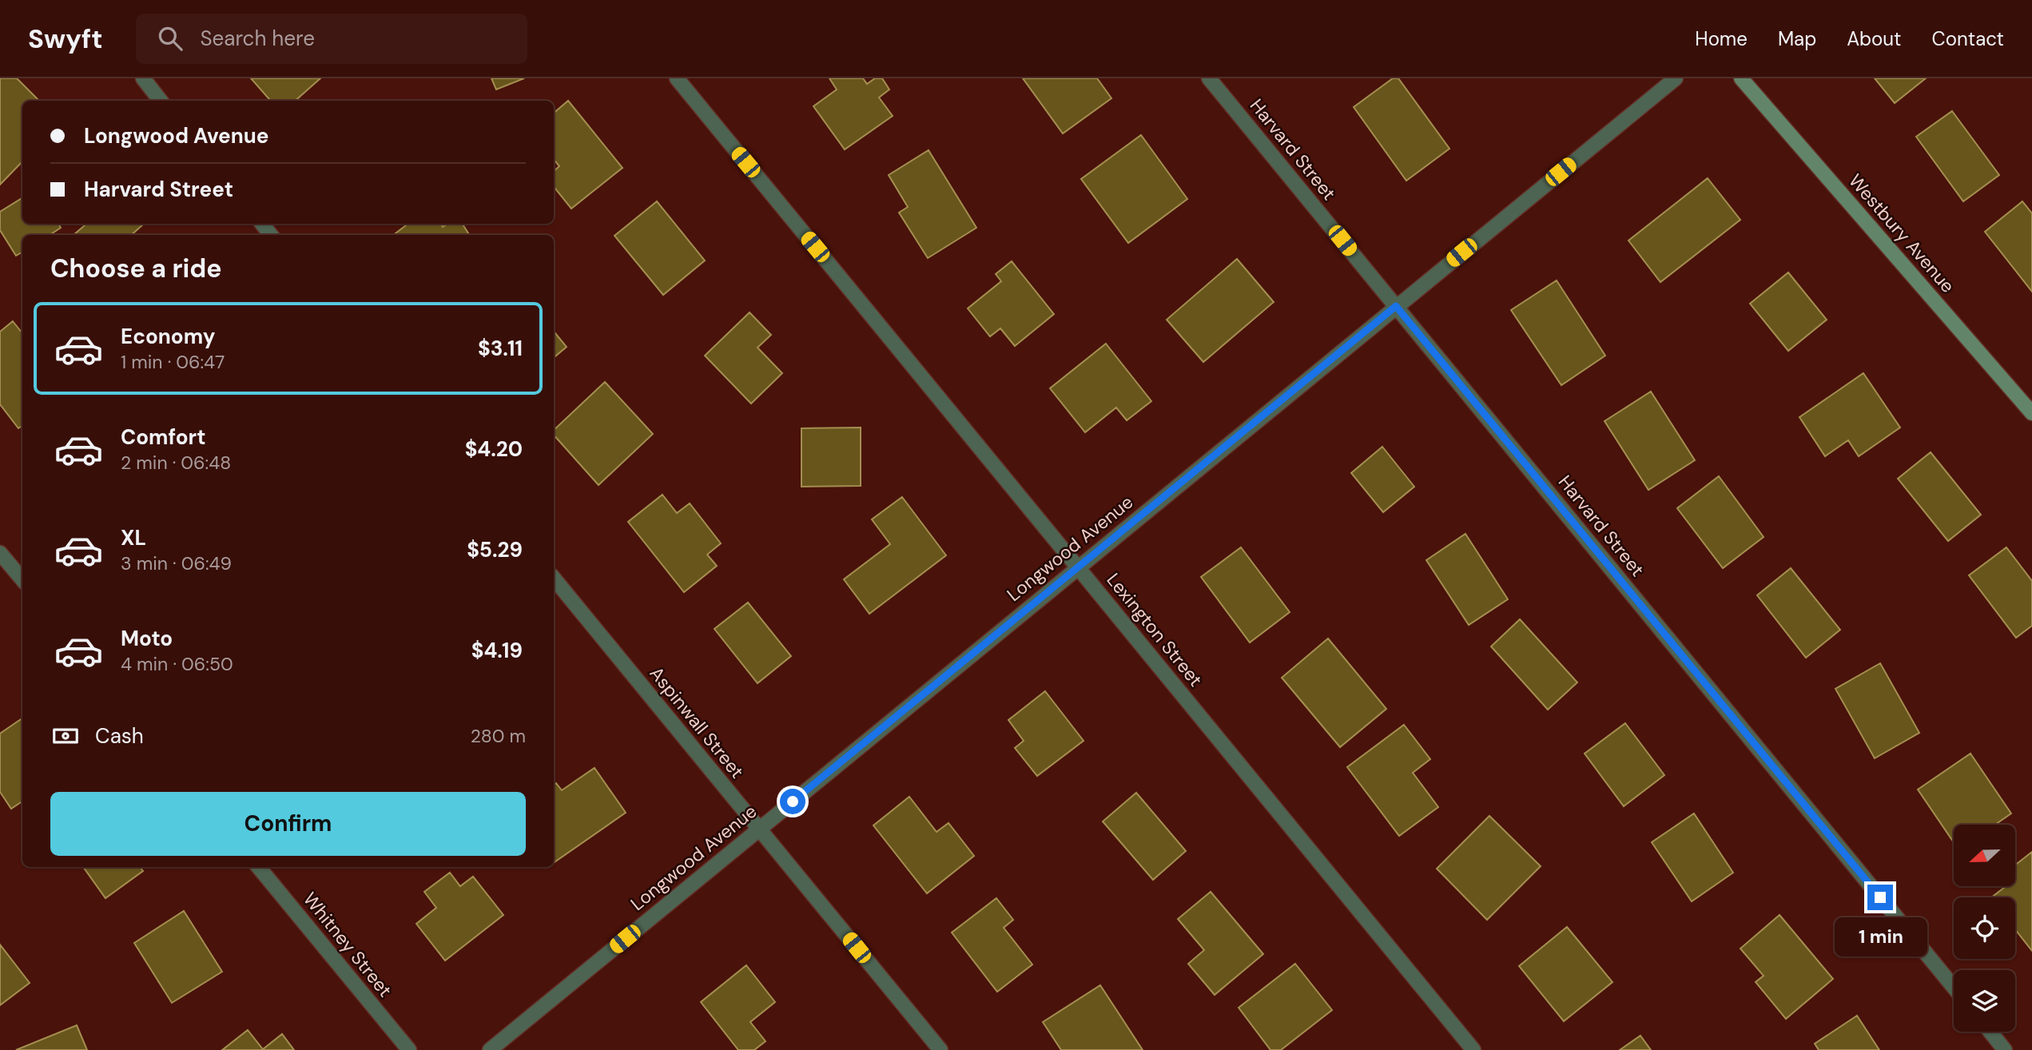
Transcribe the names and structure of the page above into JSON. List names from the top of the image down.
{
  "streets": {
    "main road": ["Westbury Avenue"],
    "street": [
      "Harvard Street",
      "Longwood Avenue",
      "Lexington Street",
      "Aspinwall Street",
      "Whitney Street"
    ]
  },
  "crossings": [
    ["Harvard Street", "Longwood Avenue"],
    ["Longwood Avenue", "Lexington Street"],
    ["Longwood Avenue", "Aspinwall Street"]
  ],
  "north": "left",
  "page": {
    "header": "Swyft",
    "search": "Search here",
    "nav": [
      "Home",
      "Map",
      "About",
      "Contact"
    ],
    "banner": ["Longwood Avenue", "Harvard Street"],
    "heading": "Choose a ride",
    "list": [
      {
        "name": "Economy",
        "note": "1 min · 06:47",
        "value": "$3.11"
      },
      {
        "name": "Comfort",
        "note": "2 min · 06:48",
        "value": "$4.20"
      },
      {
        "name": "XL",
        "note": "3 min · 06:49",
        "value": "$5.29"
      },
      {
        "name": "Moto",
        "note": "4 min · 06:50",
        "value": "$4.19"
      }
    ],
    "pay": ["Cash", "280 m"],
    "buttons": "Confirm",
    "bubble": "1 min"
  }
}
